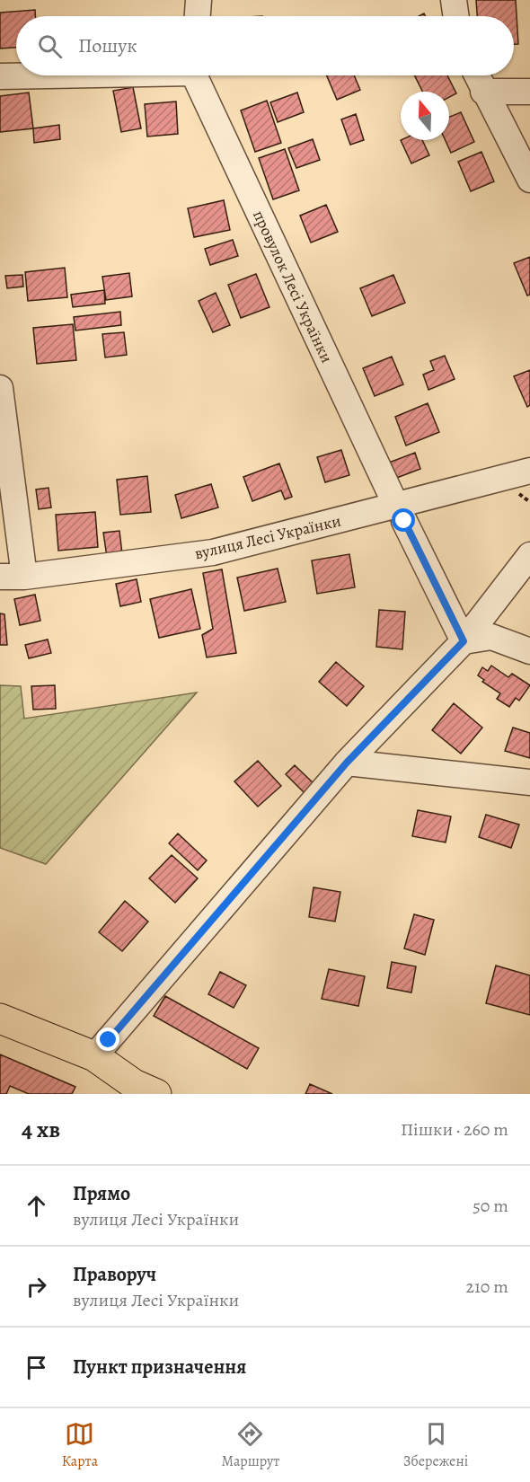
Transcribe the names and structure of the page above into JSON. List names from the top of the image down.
{
  "streets": {
    "street": ["провулок Лесі Українки", "вулиця Лесі Українки"]
  },
  "crossings": [
    ["провулок Лесі Українки", "вулиця Лесі Українки"]
  ],
  "north": "top",
  "page": {
    "search": "Пошук",
    "heading": ["4 хв", "Пішки · 260 m"],
    "list": [
      ["Прямо", "вулиця Лесі Українки", "50 m"],
      ["Праворуч", "вулиця Лесі Українки", "210 m"],
      "Пункт призначення"
    ],
    "nav": ["Карта", "Маршрут", "Збережені"]
  }
}
